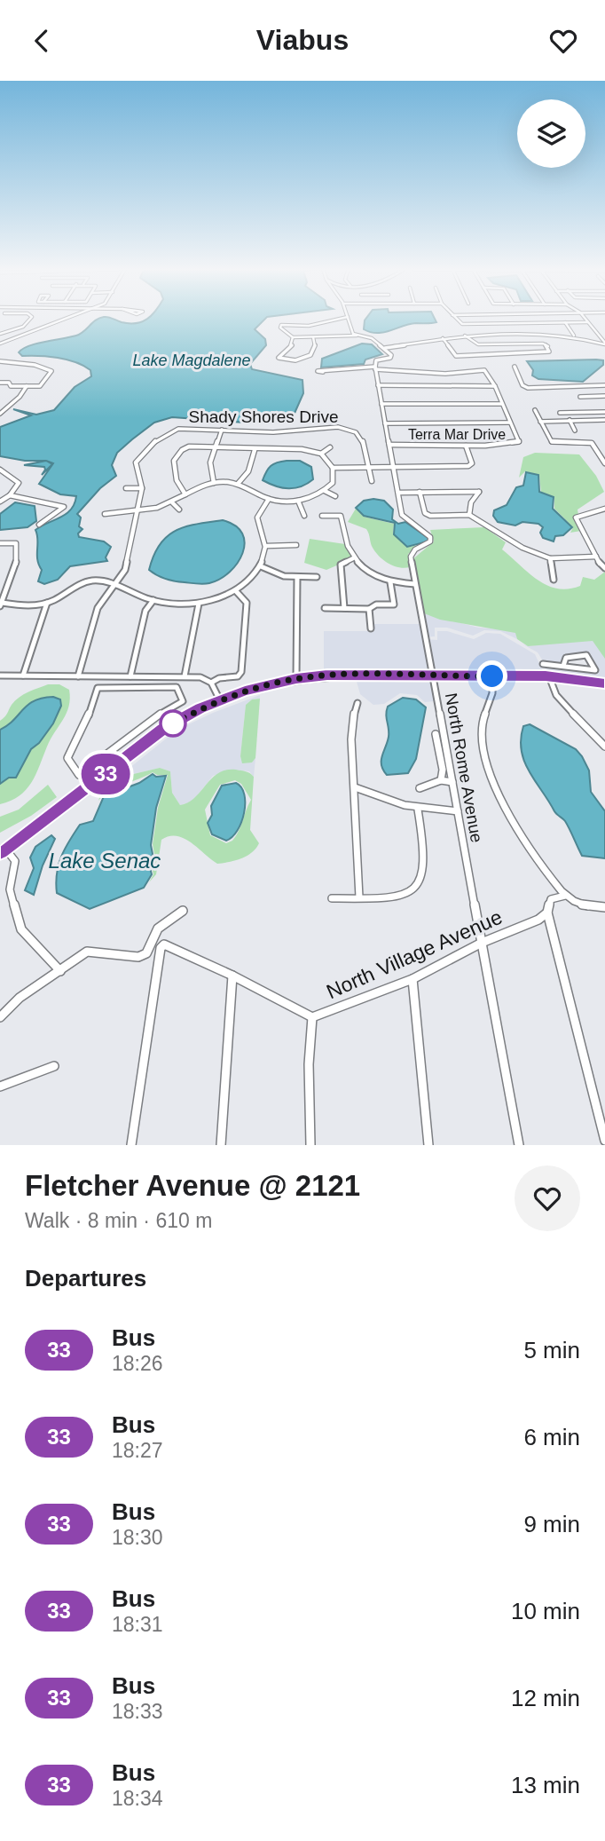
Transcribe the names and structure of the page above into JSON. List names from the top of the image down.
{
  "streets": {
    "street": [
      "Shady Shores Drive",
      "Terra Mar Drive",
      "North Rome Avenue",
      "North Village Avenue"
    ]
  },
  "crossings": [
    ["Terra Mar Drive", "North Rome Avenue"],
    ["North Rome Avenue", "North Village Avenue"]
  ],
  "water": ["Lake Magdalene", "Lake Senac"],
  "lines": ["bus line 33"],
  "page": {
    "header": "Viabus",
    "on_map": "33",
    "heading": [
      ["Fletcher Avenue @ 2121", "Walk · 8 min · 610 m"],
      "Departures"
    ],
    "list": [
      {
        "mark": "33",
        "name": "Bus",
        "note": "18:26",
        "value": "5 min"
      },
      {
        "mark": "33",
        "name": "Bus",
        "note": "18:27",
        "value": "6 min"
      },
      {
        "mark": "33",
        "name": "Bus",
        "note": "18:30",
        "value": "9 min"
      },
      {
        "mark": "33",
        "name": "Bus",
        "note": "18:31",
        "value": "10 min"
      },
      {
        "mark": "33",
        "name": "Bus",
        "note": "18:33",
        "value": "12 min"
      },
      {
        "mark": "33",
        "name": "Bus",
        "note": "18:34",
        "value": "13 min"
      }
    ]
  }
}
